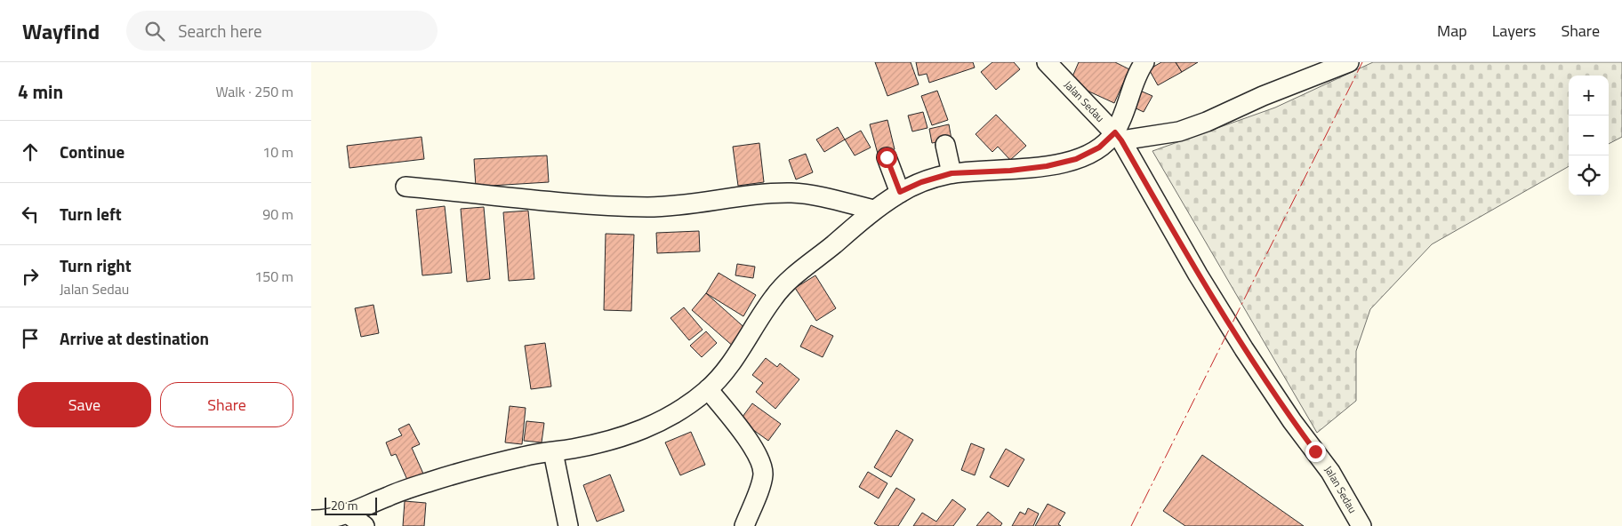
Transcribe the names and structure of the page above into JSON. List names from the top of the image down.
{
  "streets": {
    "street": ["Jalan Sedau"]
  },
  "scale_bar": "20 m",
  "page": {
    "header": "Wayfind",
    "search": "Search here",
    "nav": ["Map", "Layers", "Share"],
    "heading": ["4 min", "Walk · 250 m"],
    "map_buttons": ["+", "−"],
    "list": [
      ["Continue", "10 m"],
      ["Turn left", "90 m"],
      ["Turn right", "Jalan Sedau", "150 m"],
      "Arrive at destination"
    ],
    "buttons": ["Save", "Share"],
    "scale": "20 m"
  }
}
